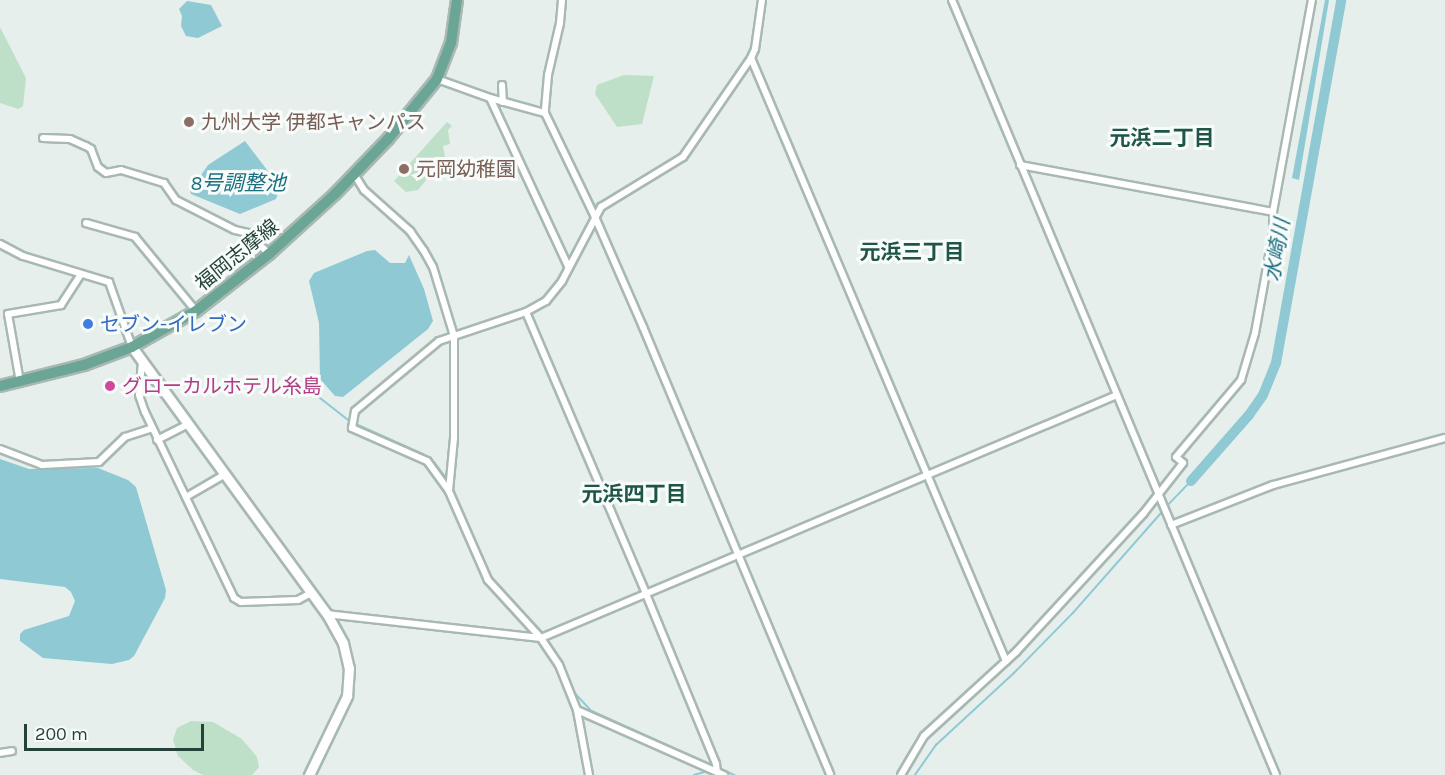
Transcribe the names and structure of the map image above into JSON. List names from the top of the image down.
{
  "streets": {
    "main road": ["福岡志摩線"]
  },
  "districts": ["元浜二丁目", "元浜三丁目", "元浜四丁目"],
  "water": ["8号調整池", "水崎川"],
  "places": [
    "九州大学 伊都キャンパス",
    "元岡幼稚園",
    "セブン-イレブン",
    "グローカルホテル糸島"
  ],
  "scale_bar": "200 m"
}
